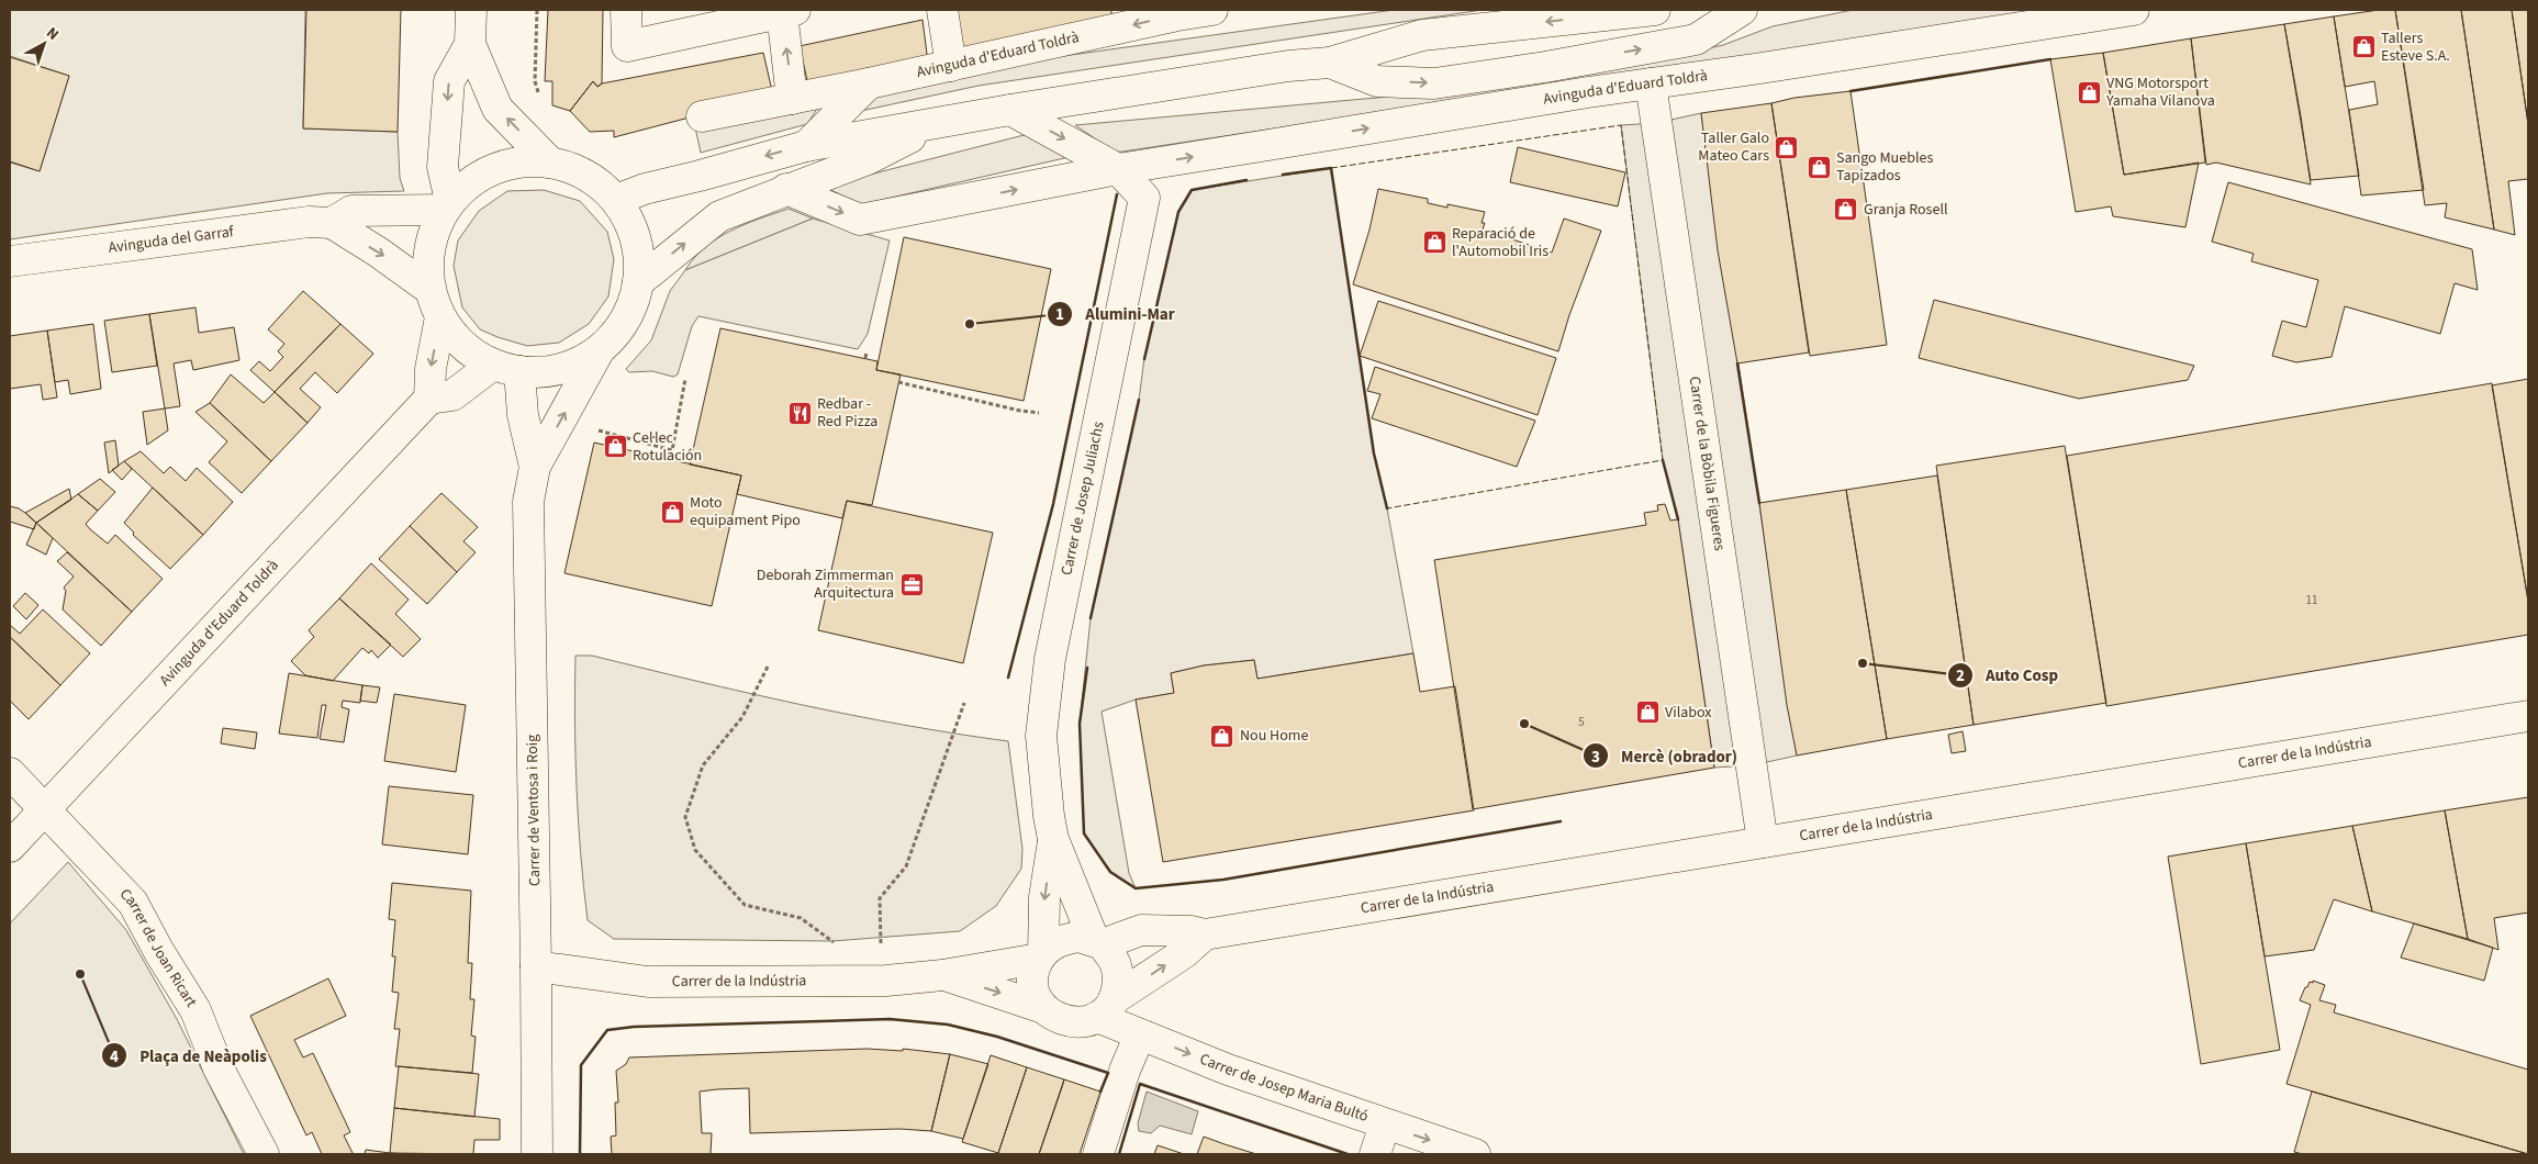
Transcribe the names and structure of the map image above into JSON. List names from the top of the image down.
{
  "streets": {
    "street": [
      "Avinguda d'Eduard Toldrà",
      "Avinguda del Garraf",
      "Carrer de la Bòbila Figueres",
      "Carrer de Josep Juliachs",
      "Carrer de la Indústria",
      "Carrer de Ventosa i Roig",
      "Carrer de Joan Ricart",
      "Carrer de Josep Maria Bultó"
    ]
  },
  "crossings": [
    ["Avinguda d'Eduard Toldrà", "Carrer de la Bòbila Figueres"],
    ["Avinguda d'Eduard Toldrà", "Carrer de Josep Juliachs"],
    ["Avinguda d'Eduard Toldrà", "Carrer de Joan Ricart"],
    ["Carrer de la Bòbila Figueres", "Carrer de la Indústria"],
    ["Carrer de Josep Juliachs", "Carrer de la Indústria"],
    ["Carrer de Josep Juliachs", "Carrer de Josep Maria Bultó"],
    ["Carrer de la Indústria", "Carrer de Ventosa i Roig"],
    ["Carrer de la Indústria", "Carrer de Josep Maria Bultó"]
  ],
  "one_way": ["Carrer de Josep Maria Bultó"],
  "places": {
    "shop": [
      "Tallers Esteve S.A.",
      "VNG Motorsport Yamaha Vilanova",
      "Taller Galo Mateo Cars",
      "Sango Muebles Tapizados",
      "Granja Rosell",
      "Reparació de l'Automobil Iris",
      "Cel·lec Rotulación",
      "Moto equipament Pipo",
      "Vilabox",
      "Nou Home"
    ],
    "other": [
      "Alumini-Mar",
      "Auto Cosp",
      "Mercè (obrador)",
      "Plaça de Neàpolis"
    ],
    "restaurant": ["Redbar - Red Pizza"],
    "office": ["Deborah Zimmerman Arquitectura"]
  },
  "house_numbers": ["11", "5"],
  "north": "top right"
}
